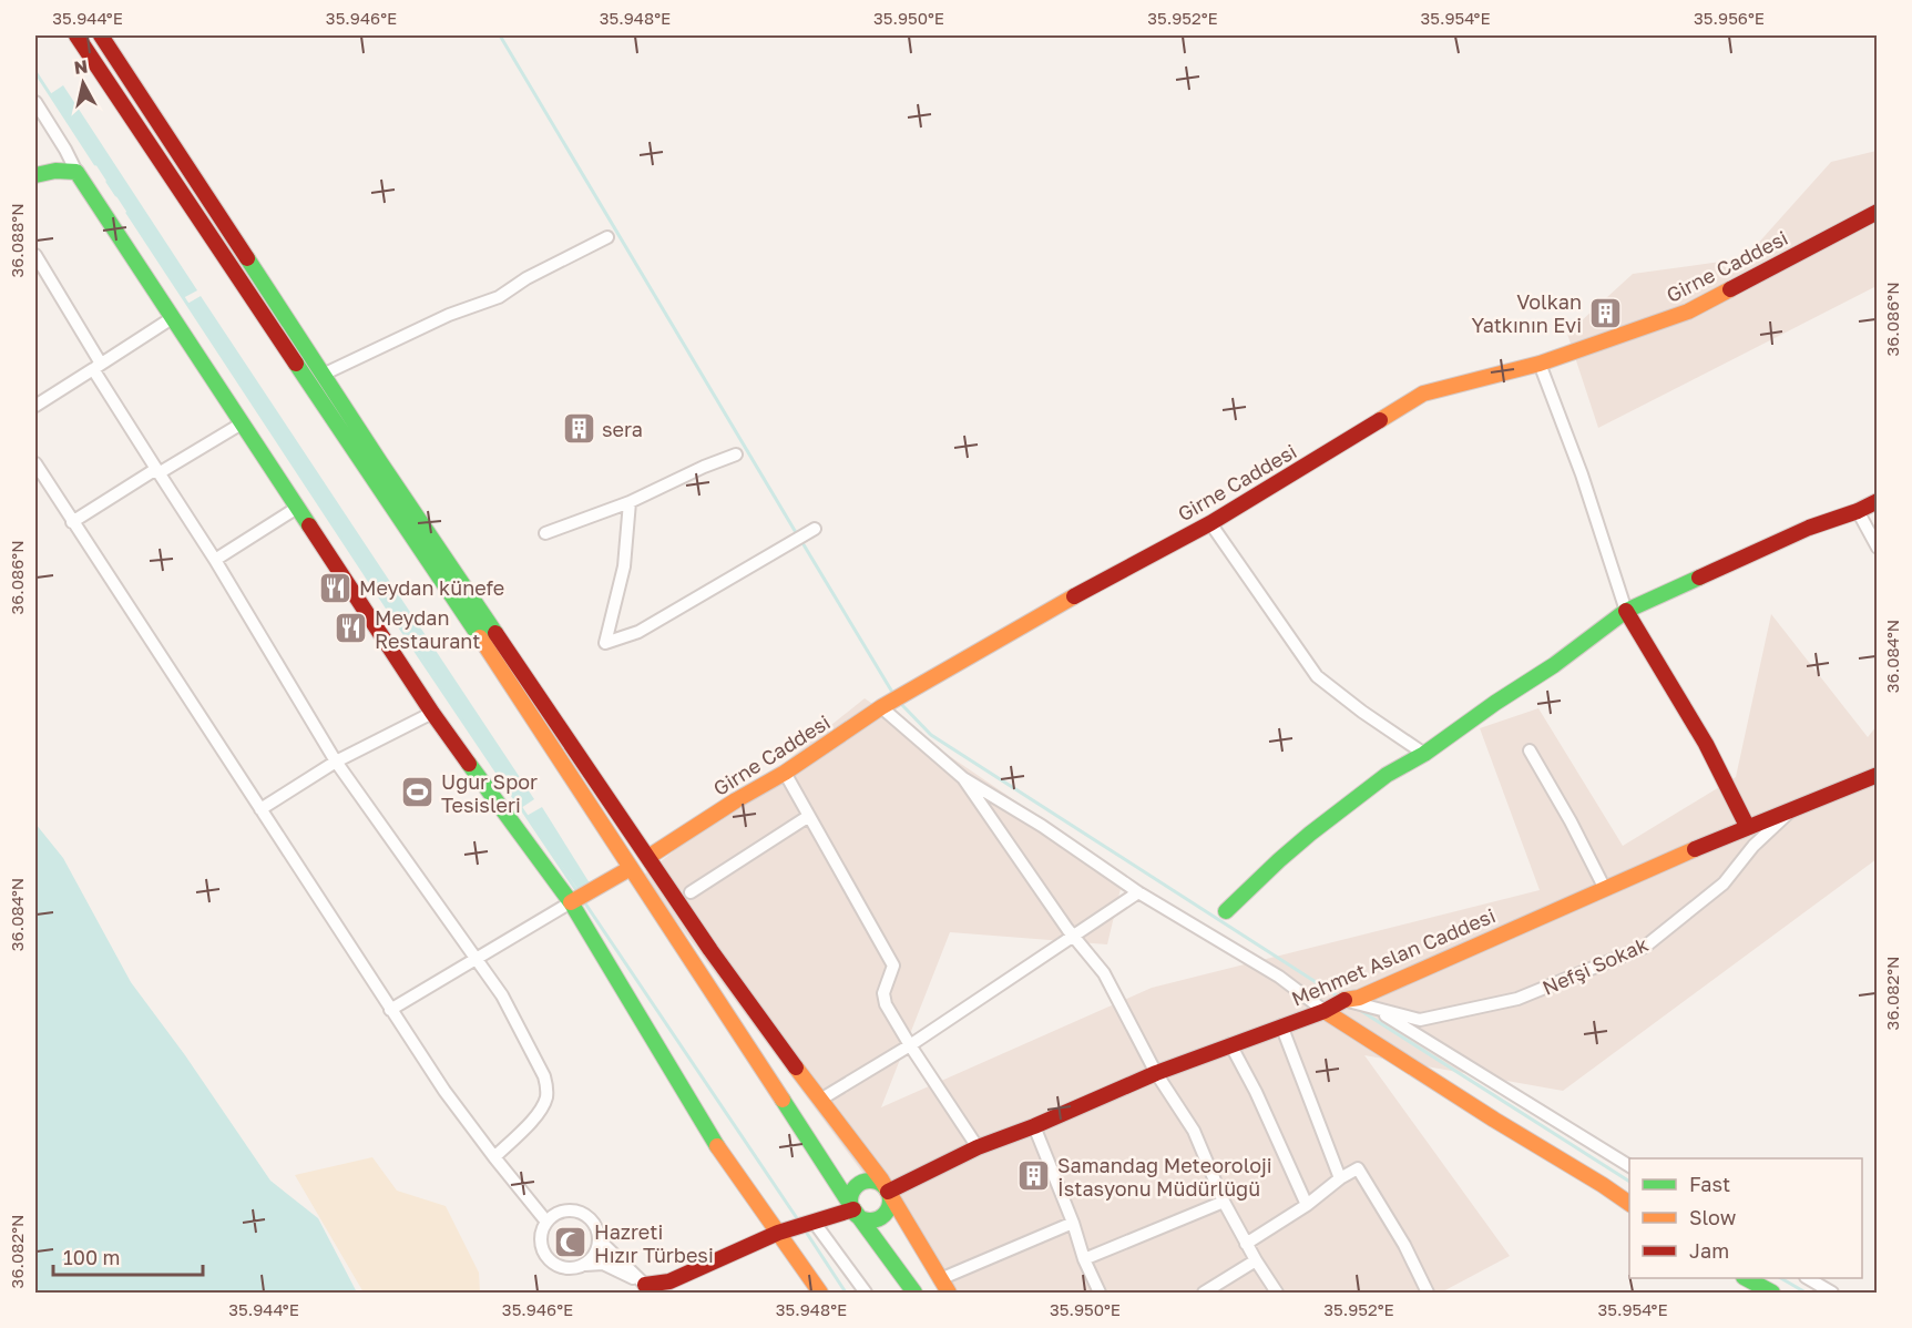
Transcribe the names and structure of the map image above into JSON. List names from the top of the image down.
{
  "streets": {
    "street": ["Girne Caddesi", "Mehmet Aslan Caddesi", "Nefşi Sokak"]
  },
  "crossings": [
    ["Mehmet Aslan Caddesi", "Nefşi Sokak"]
  ],
  "places": {
    "building": ["Volkan Yatkının Evi", "sera", "Samandağ Meteoroloji İstasyonu Müdürlüğü"],
    "restaurant": ["Meydan künefe", "Meydan Restaurant"],
    "sports": ["Uğur Spor Tesisleri"],
    "mosque": ["Hazreti Hızır Türbesi"]
  },
  "legend": ["Fast", "Slow", "Jam"],
  "scale_bar": "100 m",
  "north": "top",
  "coordinates": [
    "35.944°E",
    "35.946°E",
    "35.948°E",
    "35.950°E",
    "35.952°E",
    "35.954°E",
    "35.956°E",
    "36.088°N",
    "36.086°N",
    "36.084°N",
    "36.082°N"
  ]
}
